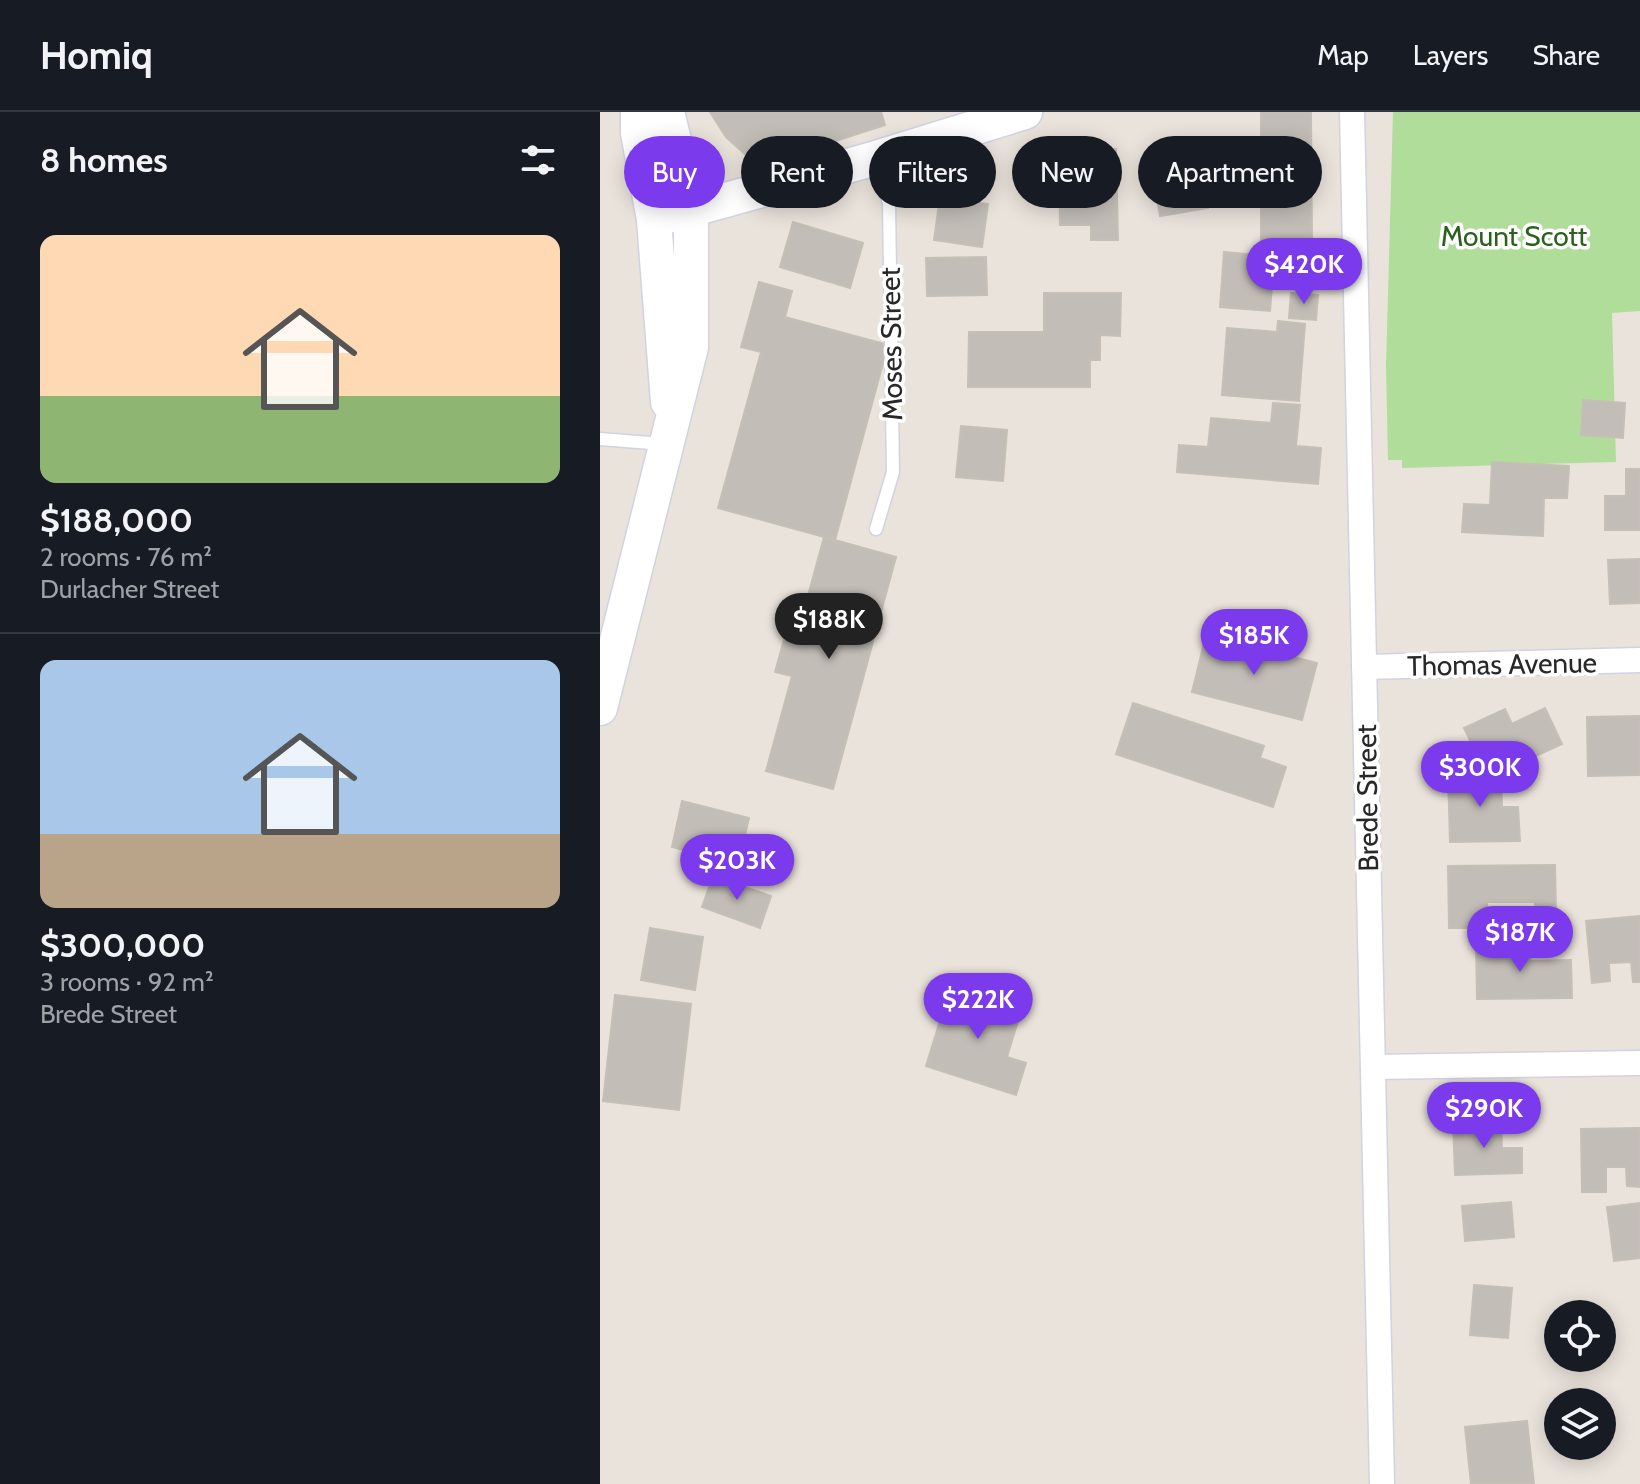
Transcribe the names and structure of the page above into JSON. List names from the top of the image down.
{
  "streets": {
    "street": ["Thomas Avenue", "Brede Street"],
    "lane": ["Moses Street"]
  },
  "crossings": [
    ["Thomas Avenue", "Brede Street"]
  ],
  "parks": ["Mount Scott"],
  "page": {
    "header": "Homiq",
    "nav": ["Map", "Layers", "Share"],
    "heading": "8 homes",
    "chip": [
      "Buy",
      "Rent",
      "Filters",
      "New",
      "Apartment"
    ],
    "list": [
      {
        "name": "$188,000",
        "note": "2 rooms · 76 m² · Durlacher Street"
      },
      {
        "name": "$300,000",
        "note": "3 rooms · 92 m² · Brede Street"
      }
    ],
    "price": [
      "$420K",
      "$188K",
      "$185K",
      "$300K",
      "$203K",
      "$187K",
      "$222K",
      "$290K"
    ]
  }
}
